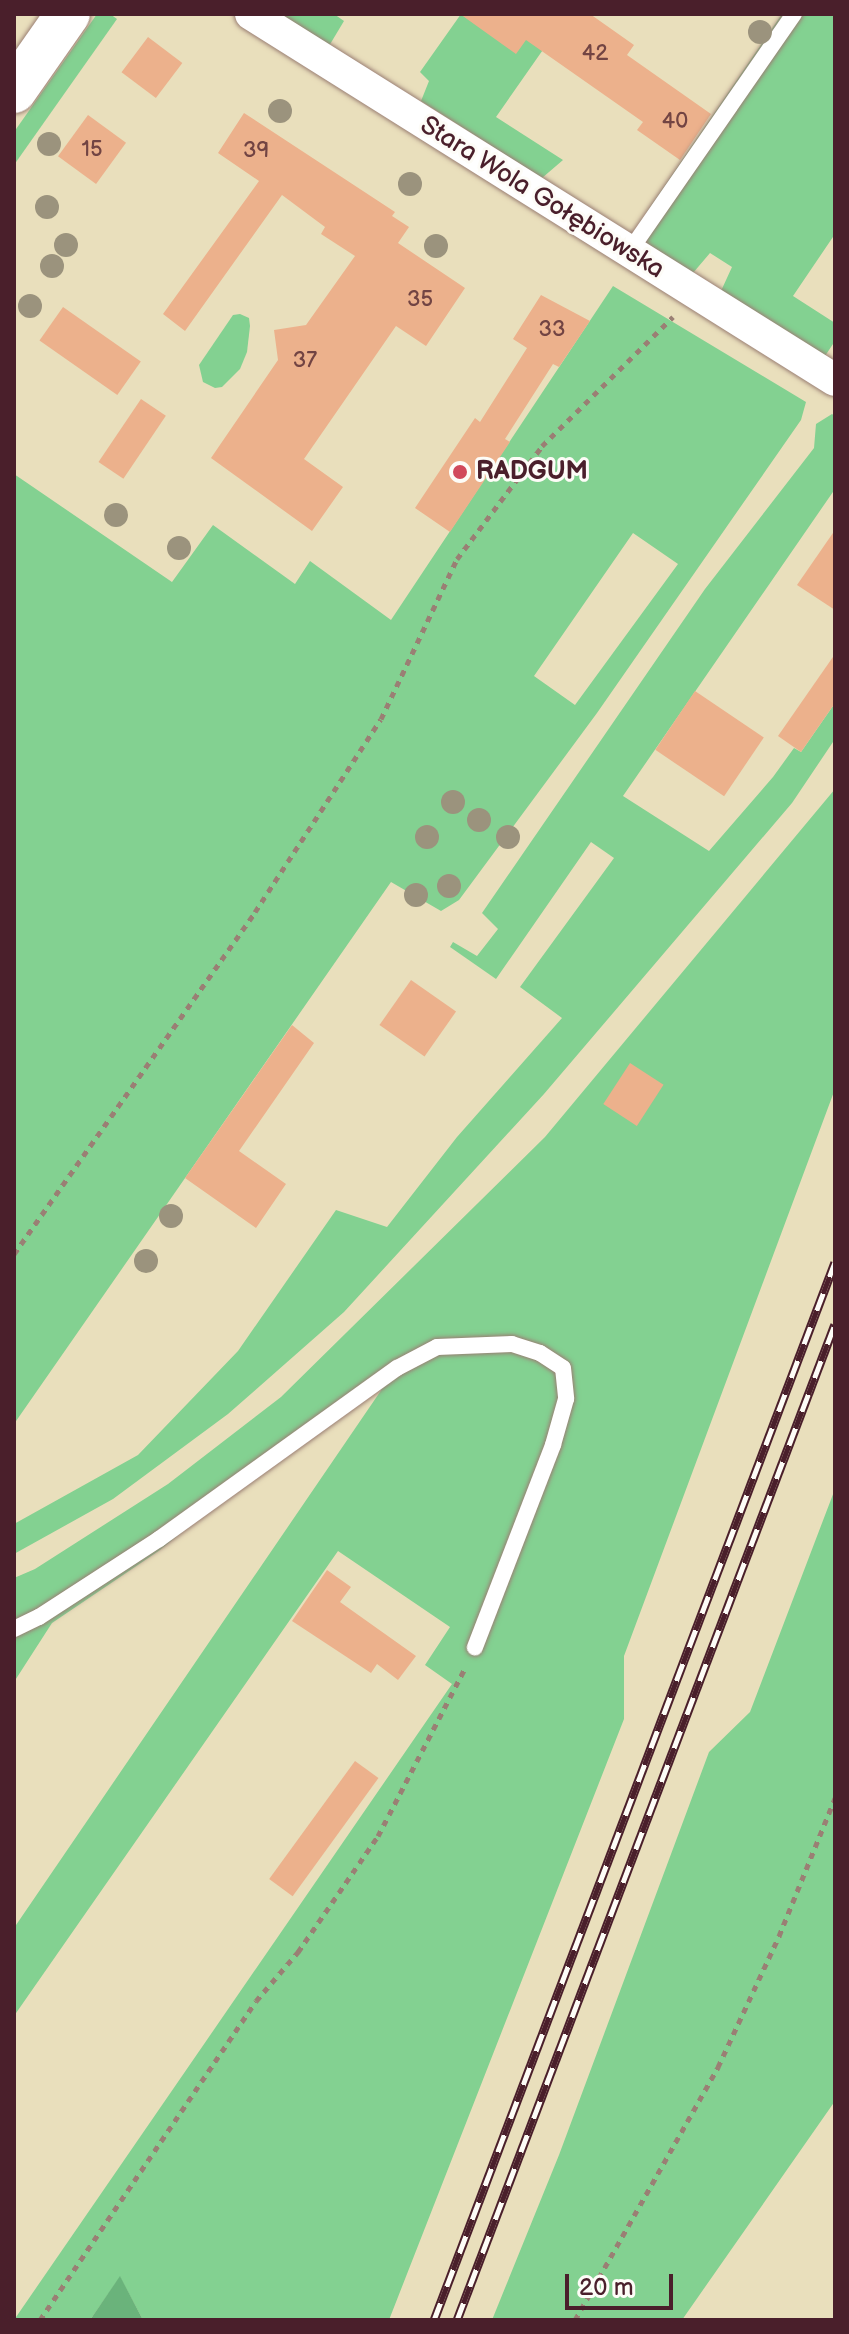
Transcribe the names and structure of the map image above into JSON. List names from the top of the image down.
{
  "streets": {
    "street": ["Stara Wola Gołębiowska"]
  },
  "places": ["RADGUM"],
  "house_numbers": [
    "42",
    "40",
    "15",
    "39",
    "35",
    "33",
    "37"
  ],
  "scale_bar": "20 m"
}
